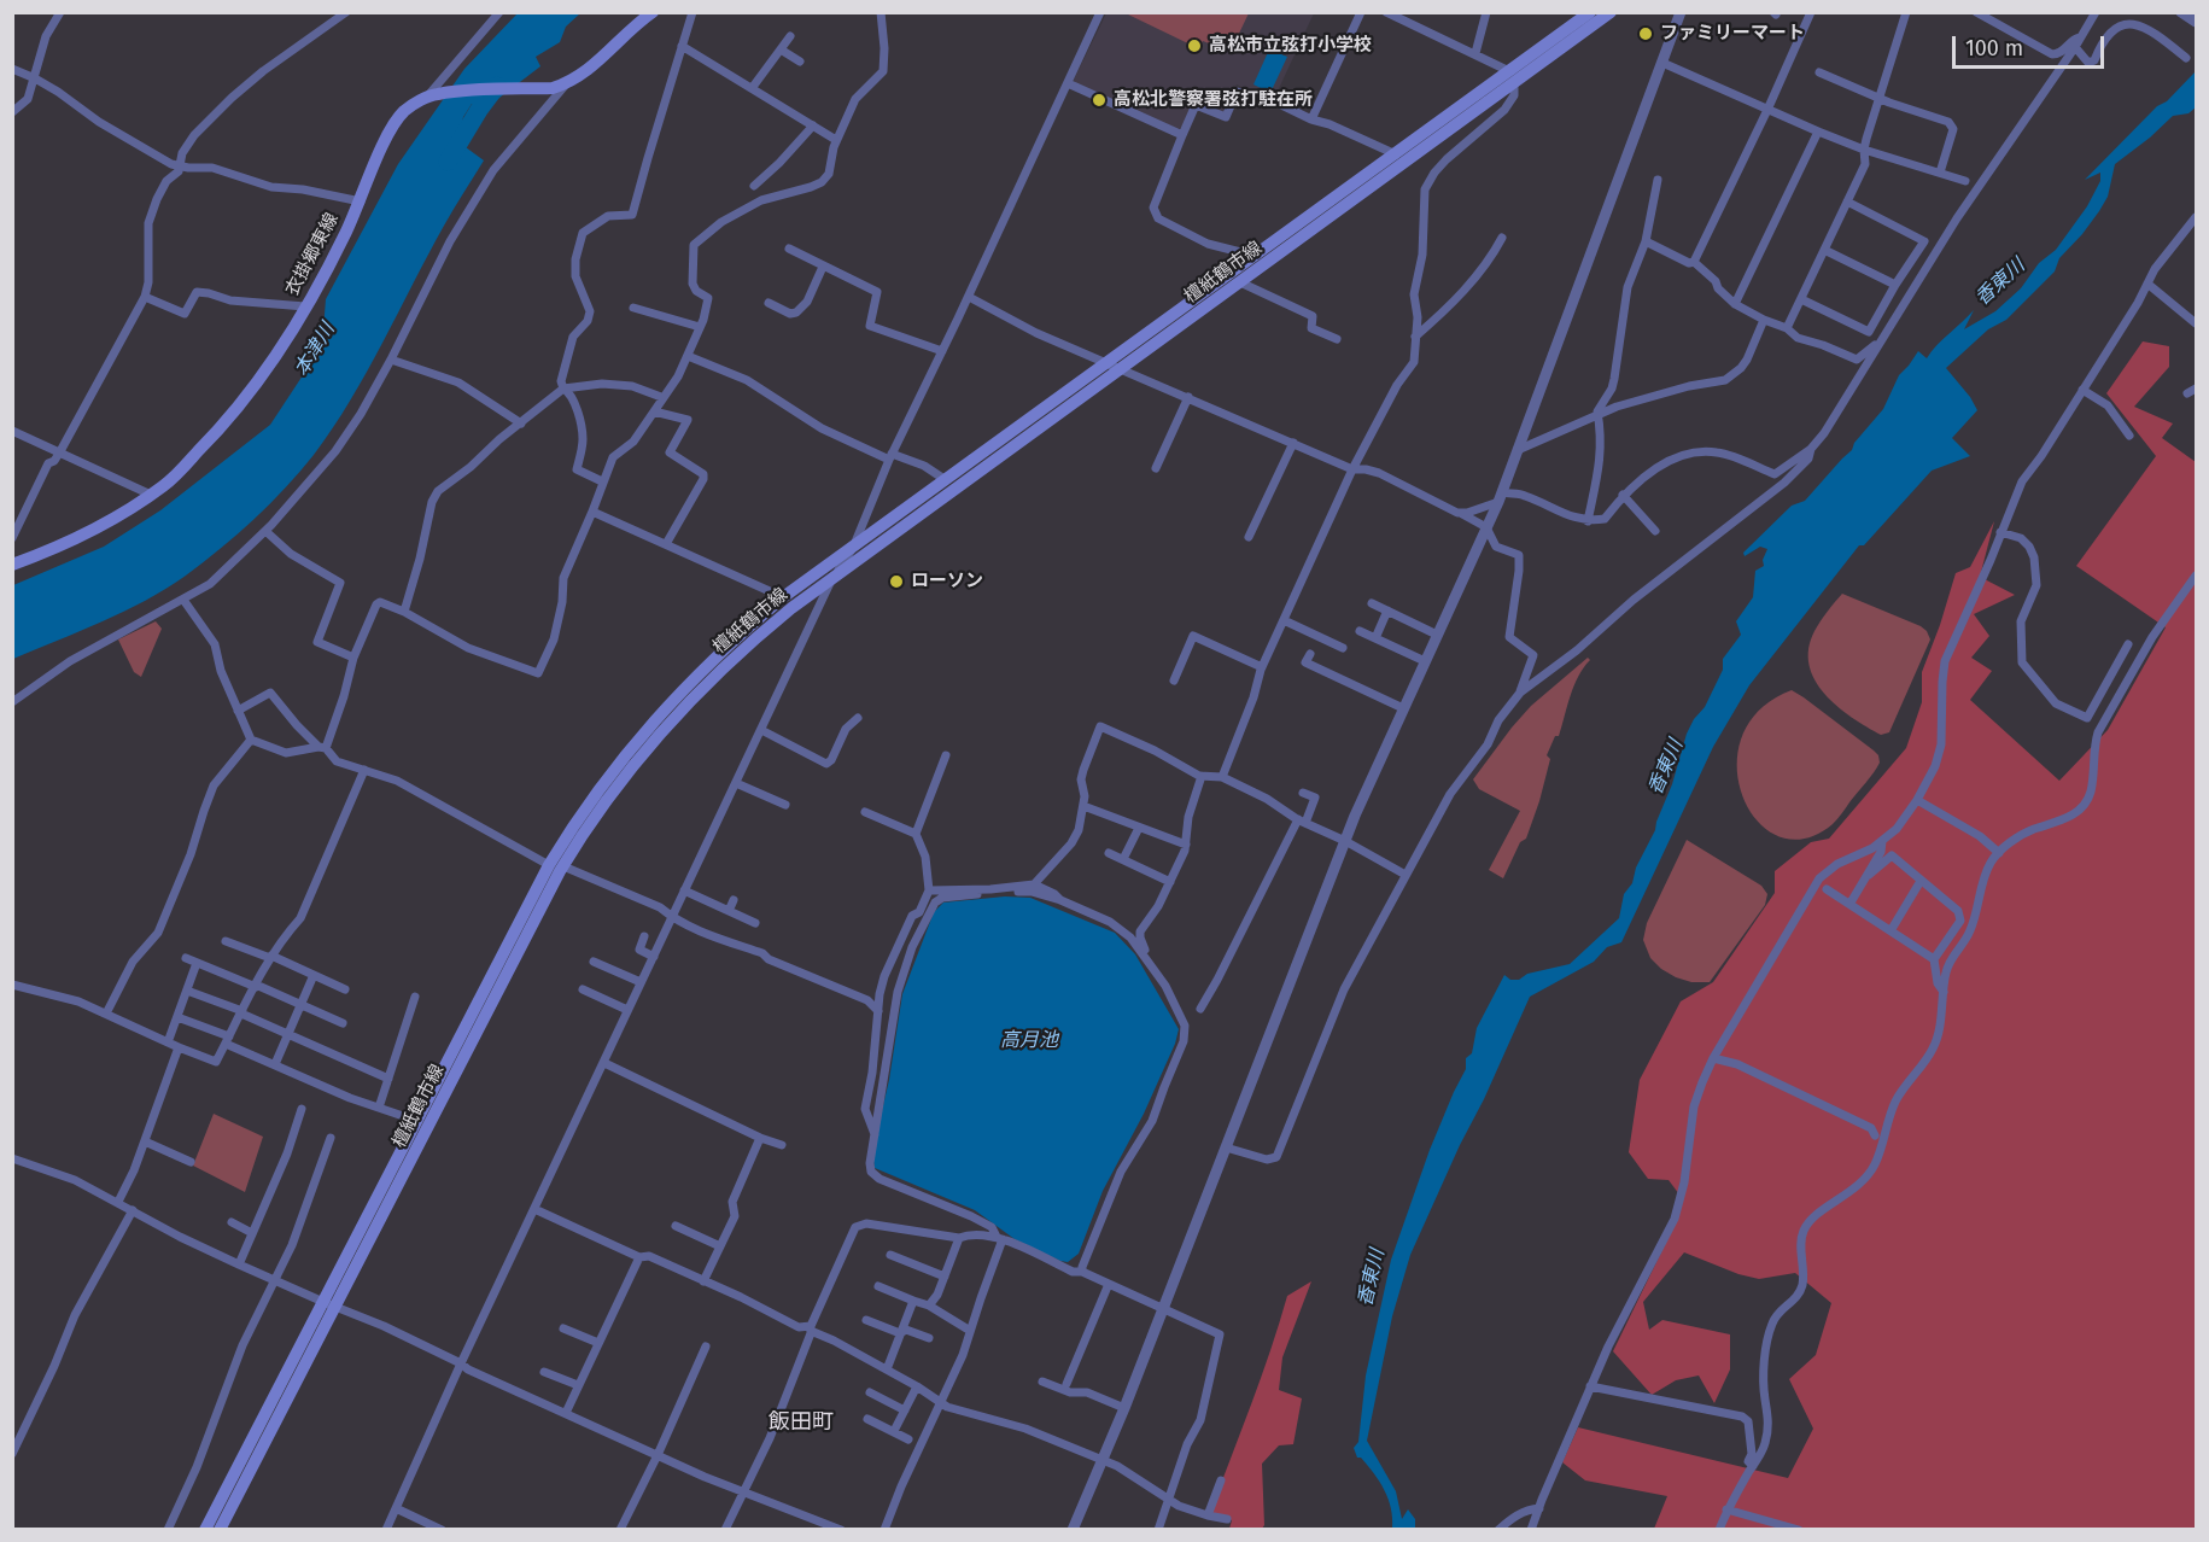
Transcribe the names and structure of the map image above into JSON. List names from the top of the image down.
{
  "streets": {
    "main road": ["衣掛郷東線", "檀紙鶴市線"]
  },
  "districts": ["飯田町"],
  "water": ["香東川", "本津川", "高月池"],
  "places": [
    "ファミリーマート",
    "高松市立弦打小学校",
    "高松北警察署弦打駐在所",
    "ローソン"
  ],
  "scale_bar": "100 m"
}
